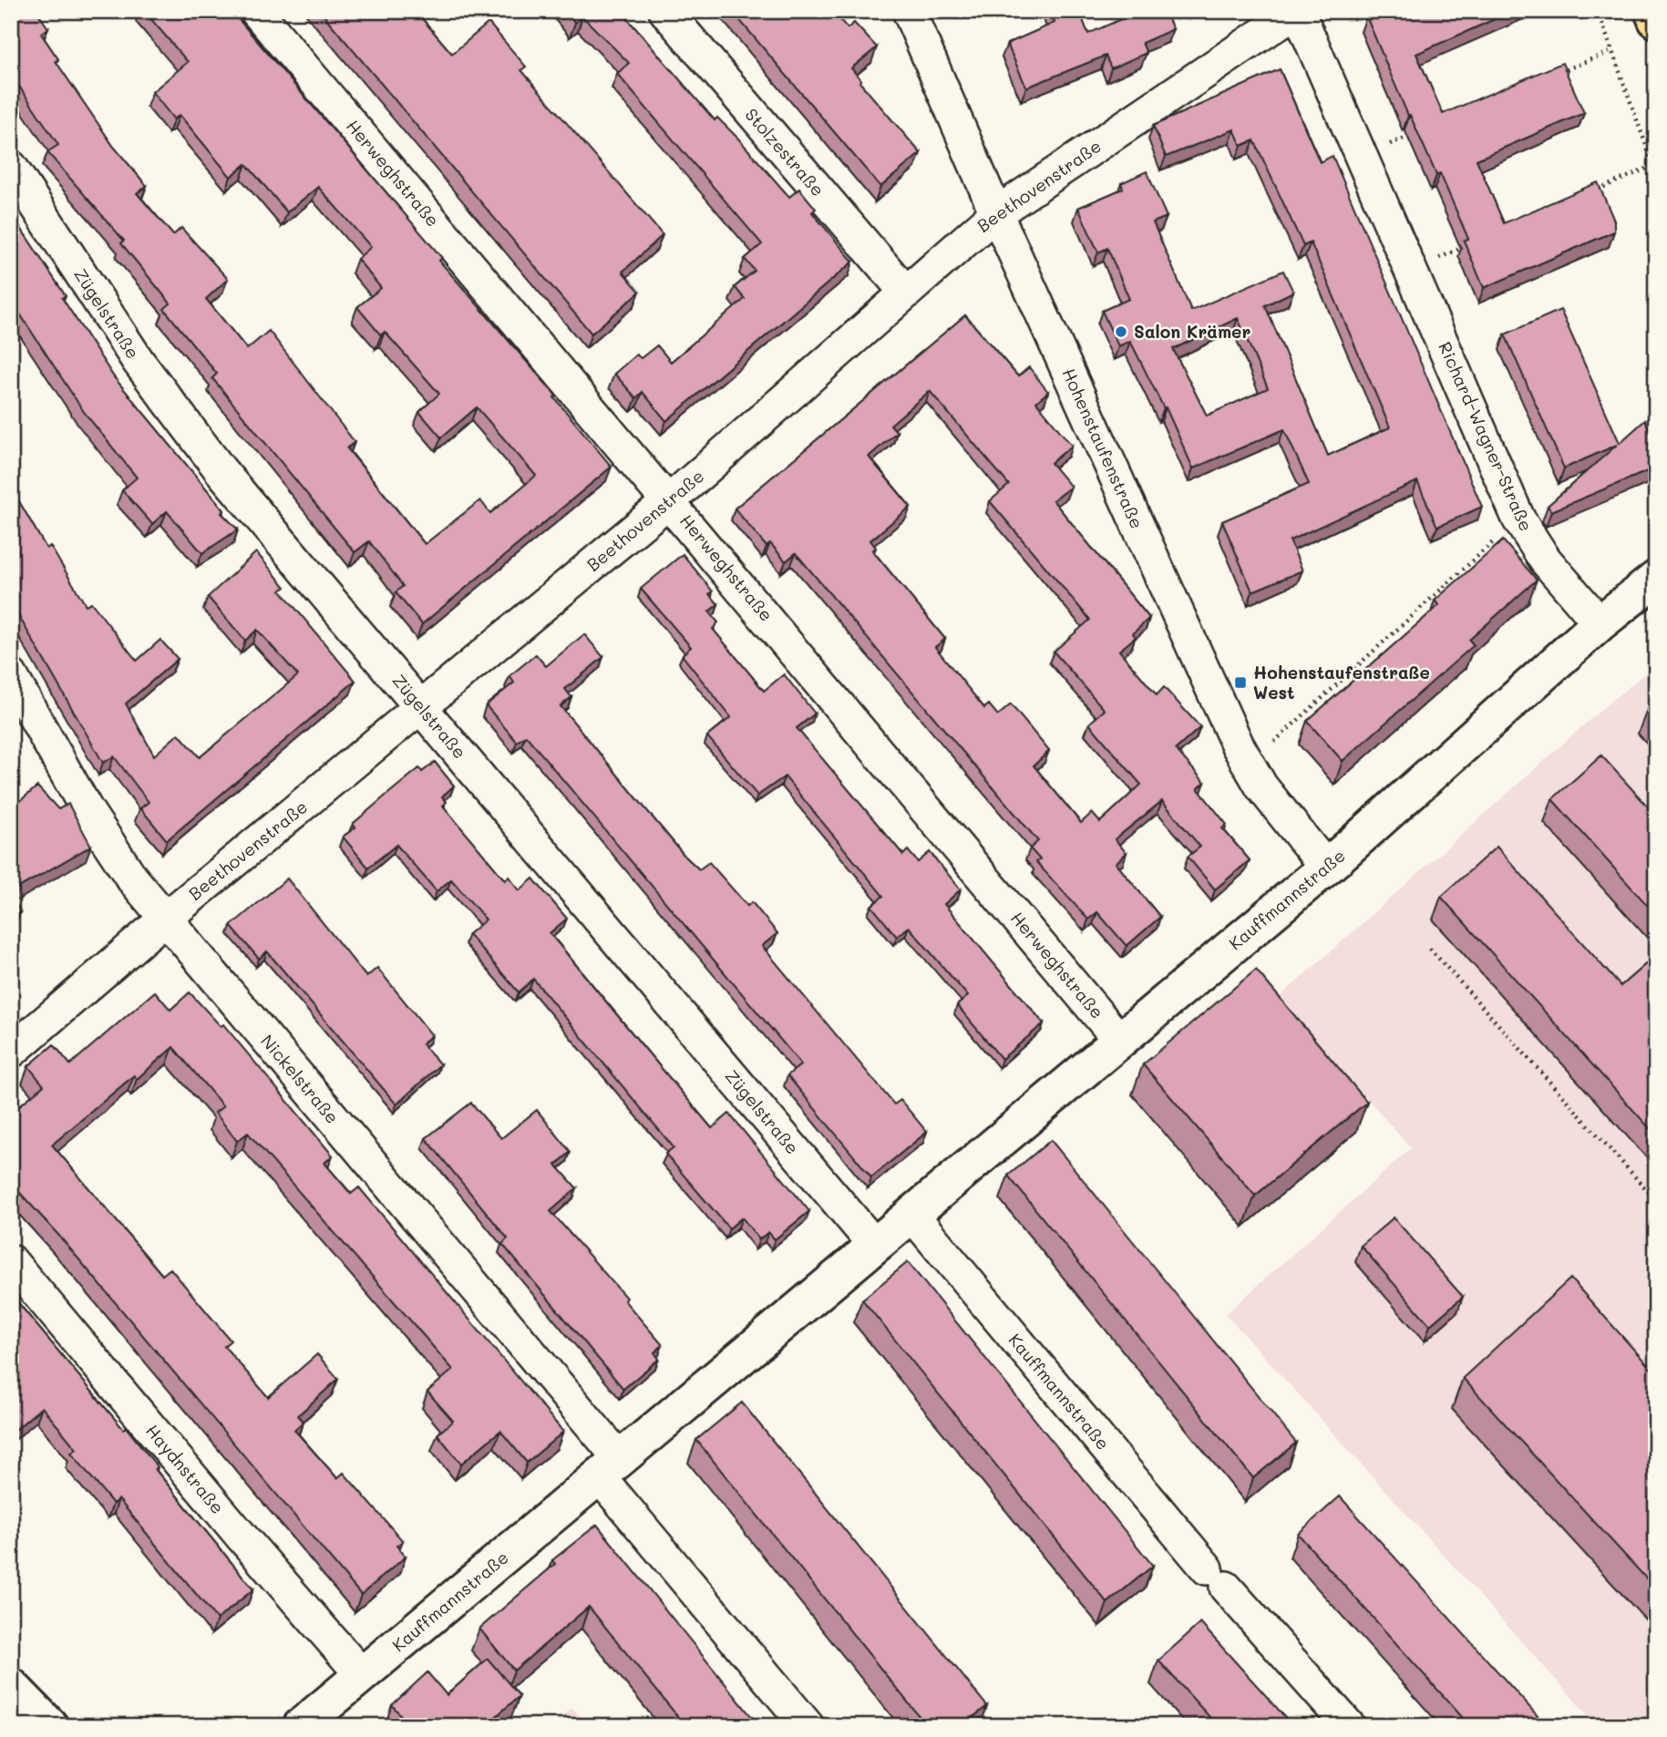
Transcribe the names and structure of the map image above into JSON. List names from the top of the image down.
{
  "streets": {
    "street": [
      "Stolzestraße",
      "Herweghstraße",
      "Beethovenstraße",
      "Zügelstraße",
      "Richard-Wagner-Straße",
      "Hohenstaufenstraße",
      "Kauffmannstraße",
      "Nickelstraße",
      "Haydnstraße"
    ]
  },
  "crossings": [
    ["Stolzestraße", "Beethovenstraße"],
    ["Herweghstraße", "Beethovenstraße"],
    ["Herweghstraße", "Kauffmannstraße"],
    ["Beethovenstraße", "Zügelstraße"],
    ["Beethovenstraße", "Richard-Wagner-Straße"],
    ["Beethovenstraße", "Hohenstaufenstraße"],
    ["Beethovenstraße", "Nickelstraße"],
    ["Zügelstraße", "Kauffmannstraße"],
    ["Richard-Wagner-Straße", "Kauffmannstraße"],
    ["Hohenstaufenstraße", "Kauffmannstraße"],
    ["Kauffmannstraße", "Nickelstraße"],
    ["Kauffmannstraße", "Haydnstraße"]
  ],
  "places": {
    "other": ["Salon Krämer"],
    "transit": ["Hohenstaufenstraße West"]
  }
}
